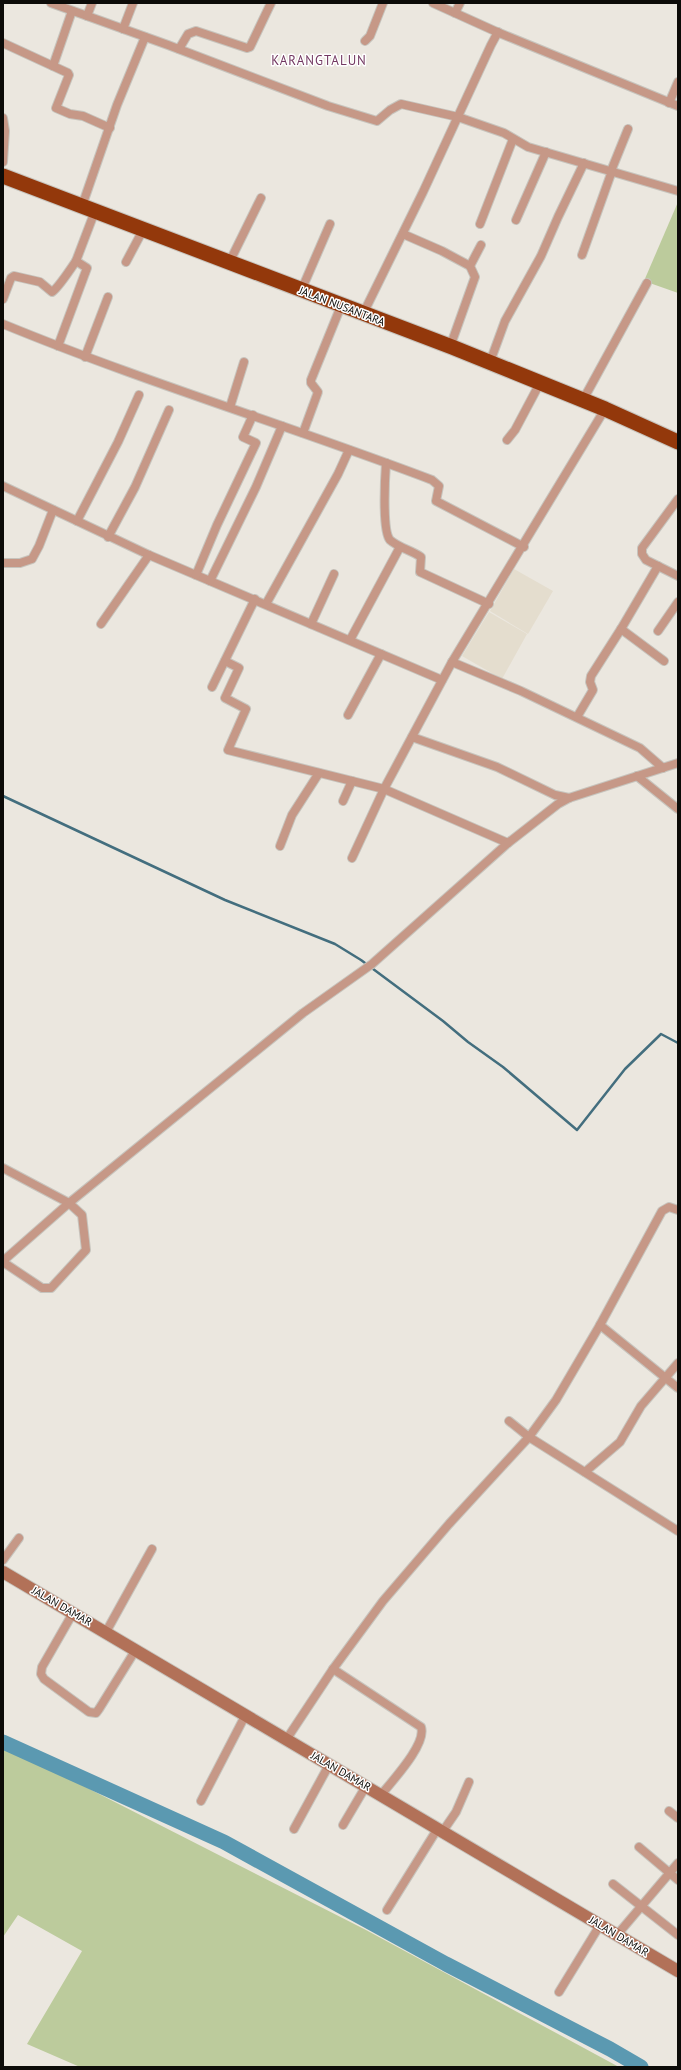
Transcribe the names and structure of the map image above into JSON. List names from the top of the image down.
{
  "streets": {
    "highway": ["JALAN NUSANTARA"],
    "street": ["JALAN DAMAR"]
  },
  "districts": ["KARANGTALUN"]
}
